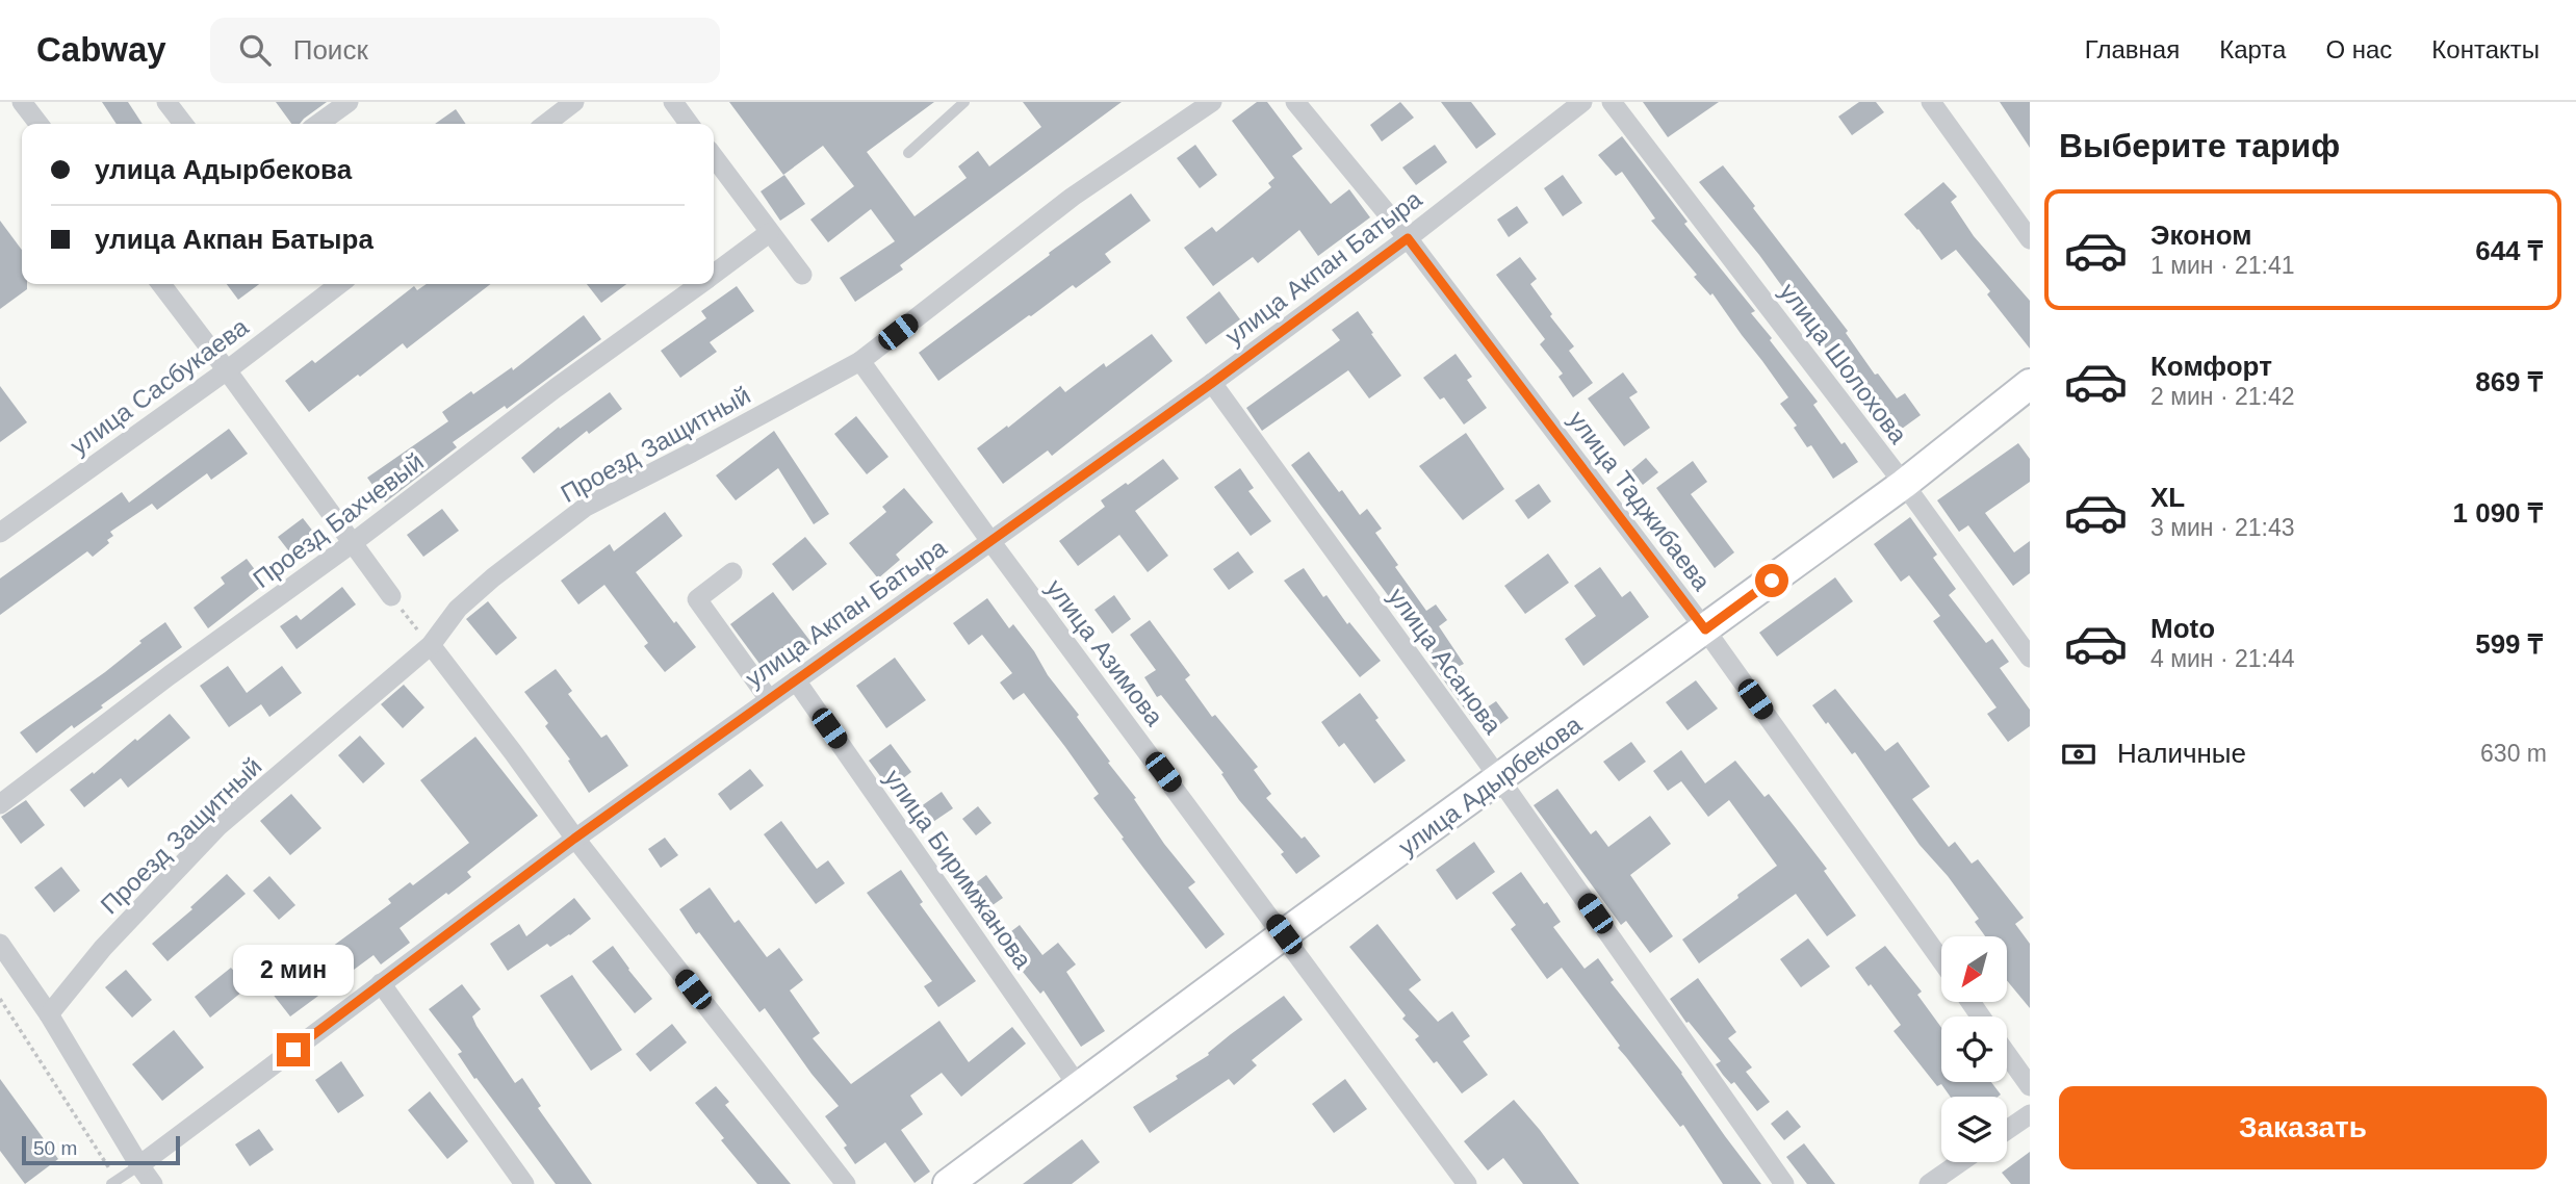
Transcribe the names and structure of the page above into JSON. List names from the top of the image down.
{
  "streets": {
    "main road": ["улица Адырбекова"],
    "street": [
      "улица Акпан Батыра",
      "улица Шолохова",
      "улица Сасбукаева",
      "Проезд Защитный",
      "улица Таджибаева",
      "Проезд Бахчевый",
      "улица Азимова",
      "улица Асанова",
      "улица Биримжанова"
    ]
  },
  "crossings": [
    ["улица Акпан Батыра", "улица Таджибаева"],
    ["улица Акпан Батыра", "улица Азимова"],
    ["улица Акпан Батыра", "улица Асанова"],
    ["улица Акпан Батыра", "улица Биримжанова"],
    ["улица Шолохова", "улица Адырбекова"],
    ["Проезд Защитный", "улица Азимова"],
    ["улица Таджибаева", "улица Адырбекова"],
    ["улица Азимова", "улица Адырбекова"],
    ["улица Асанова", "улица Адырбекова"],
    ["улица Адырбекова", "улица Биримжанова"]
  ],
  "scale_bar": "50 m",
  "north": "bottom left",
  "page": {
    "header": "Cabway",
    "search": "Поиск",
    "nav": [
      "Главная",
      "Карта",
      "О нас",
      "Контакты"
    ],
    "heading": "Выберите тариф",
    "banner": ["улица Адырбекова", "улица Акпан Батыра"],
    "list": [
      {
        "name": "Эконом",
        "note": "1 мин · 21:41",
        "value": "644 ₸"
      },
      {
        "name": "Комфорт",
        "note": "2 мин · 21:42",
        "value": "869 ₸"
      },
      {
        "name": "XL",
        "note": "3 мин · 21:43",
        "value": "1 090 ₸"
      },
      {
        "name": "Moto",
        "note": "4 мин · 21:44",
        "value": "599 ₸"
      }
    ],
    "pay": ["Наличные", "630 m"],
    "bubble": "2 мин",
    "buttons": "Заказать",
    "scale": "50 m"
  }
}
